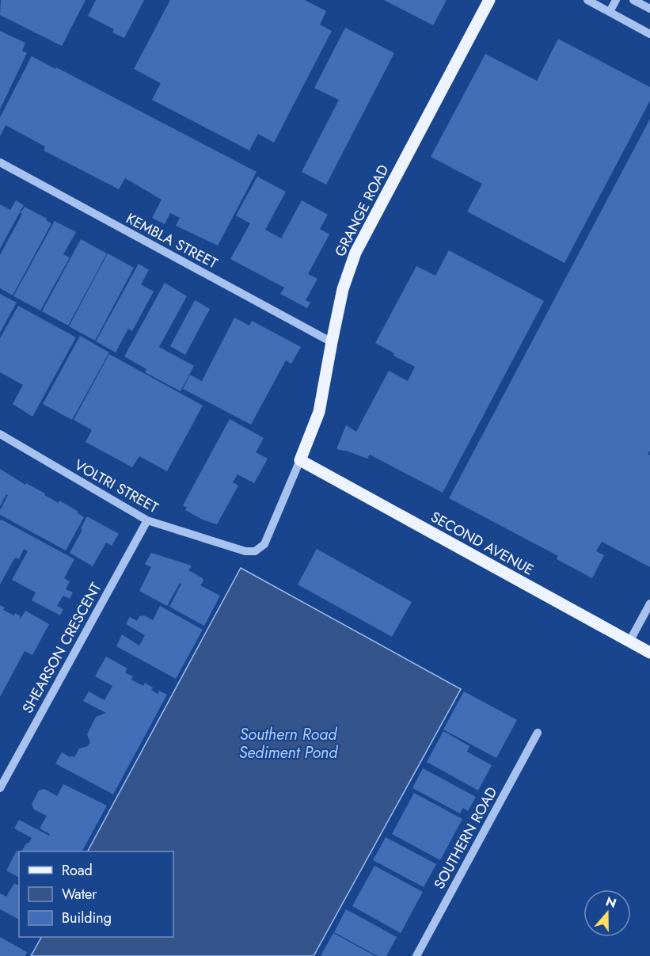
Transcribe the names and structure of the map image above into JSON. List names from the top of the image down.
{
  "streets": {
    "main road": ["GRANGE ROAD", "SECOND AVENUE"],
    "street": [
      "KEMBLA STREET",
      "VOLTRI STREET",
      "SHEARSON CRESCENT",
      "SOUTHERN ROAD"
    ]
  },
  "crossings": [
    ["GRANGE ROAD", "KEMBLA STREET"],
    ["GRANGE ROAD", "VOLTRI STREET"],
    ["GRANGE ROAD", "SECOND AVENUE"],
    ["VOLTRI STREET", "SHEARSON CRESCENT"]
  ],
  "water": ["Southern Road Sediment Pond"],
  "legend": ["Road", "Water", "Building"],
  "north": "top"
}
